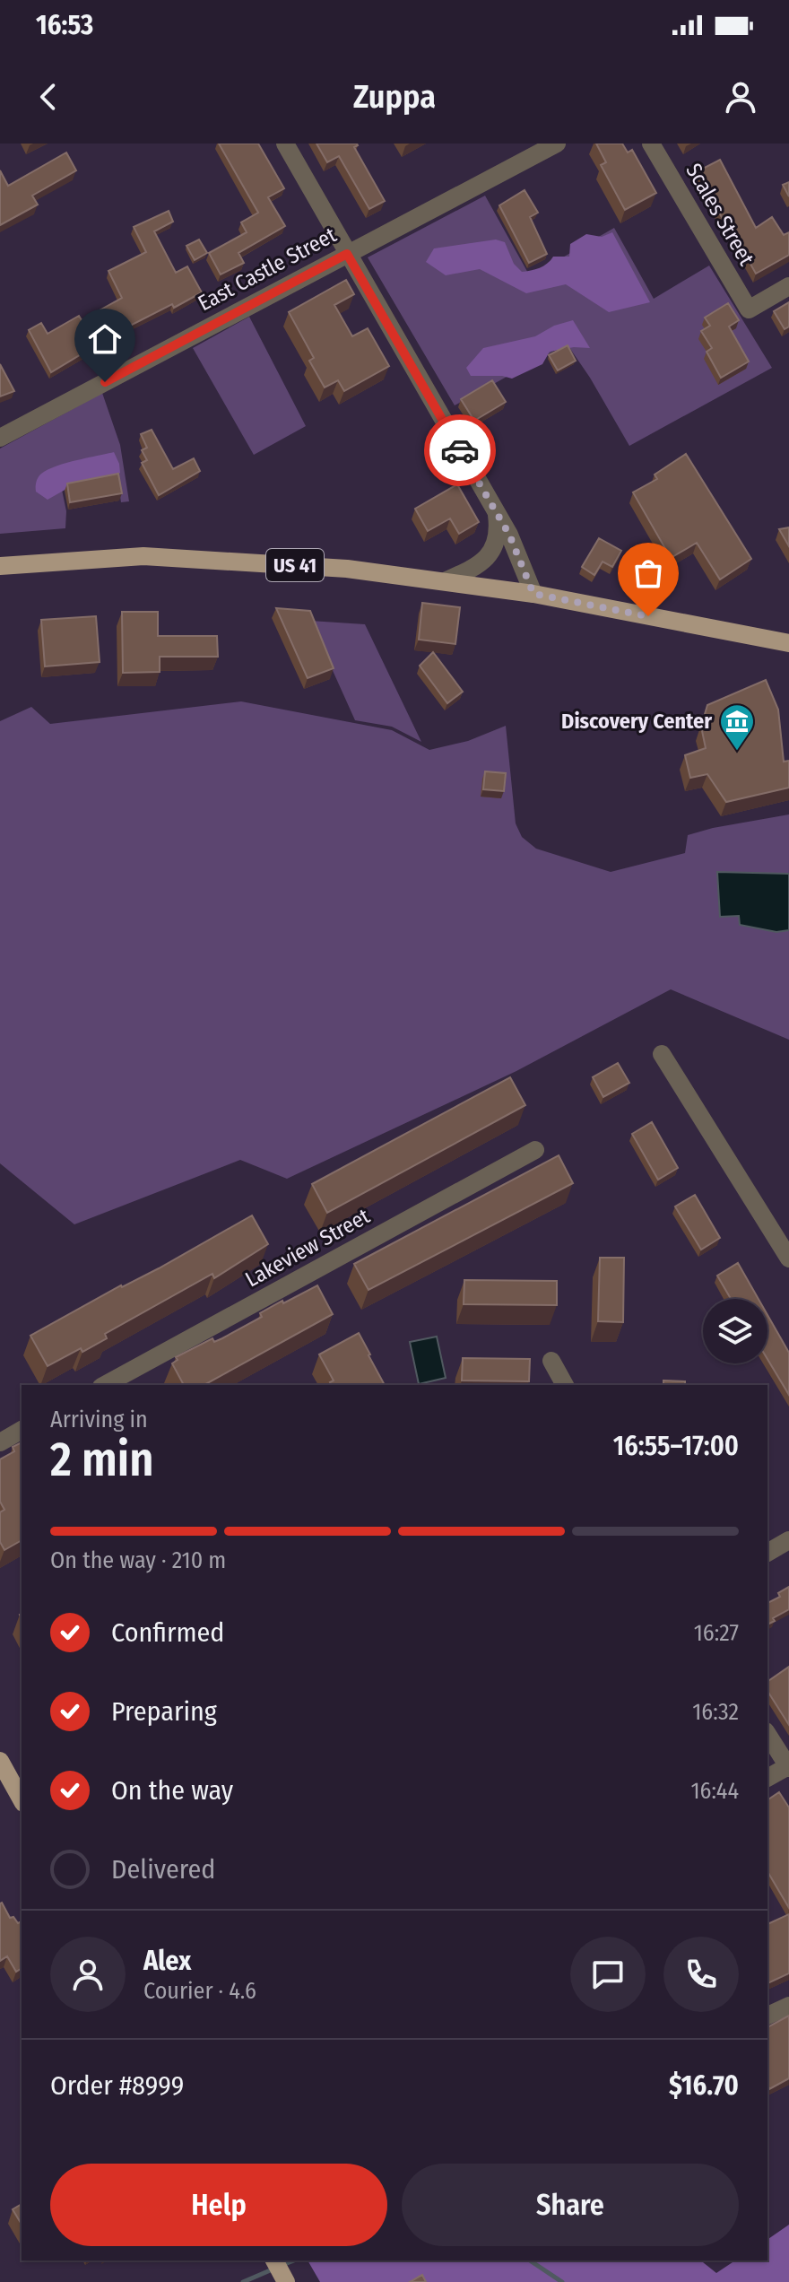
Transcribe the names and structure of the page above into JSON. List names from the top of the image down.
{
  "streets": {
    "main road": ["US 41"],
    "street": ["Scales Street", "East Castle Street", "Lakeview Street"]
  },
  "places": {
    "museum": ["Discovery Center"]
  },
  "page": {
    "status": "16:53",
    "header": "Zuppa",
    "heading": ["2 min", "Arriving in", "16:55–17:00"],
    "panel": [
      "Alex",
      "Courier · 4.6",
      "Order #8999",
      "$16.70"
    ],
    "bar": "On the way · 210 m",
    "list": [
      ["Confirmed", "16:27"],
      ["Preparing", "16:32"],
      ["On the way", "16:44"],
      "Delivered"
    ],
    "buttons": ["Help", "Share"]
  }
}
